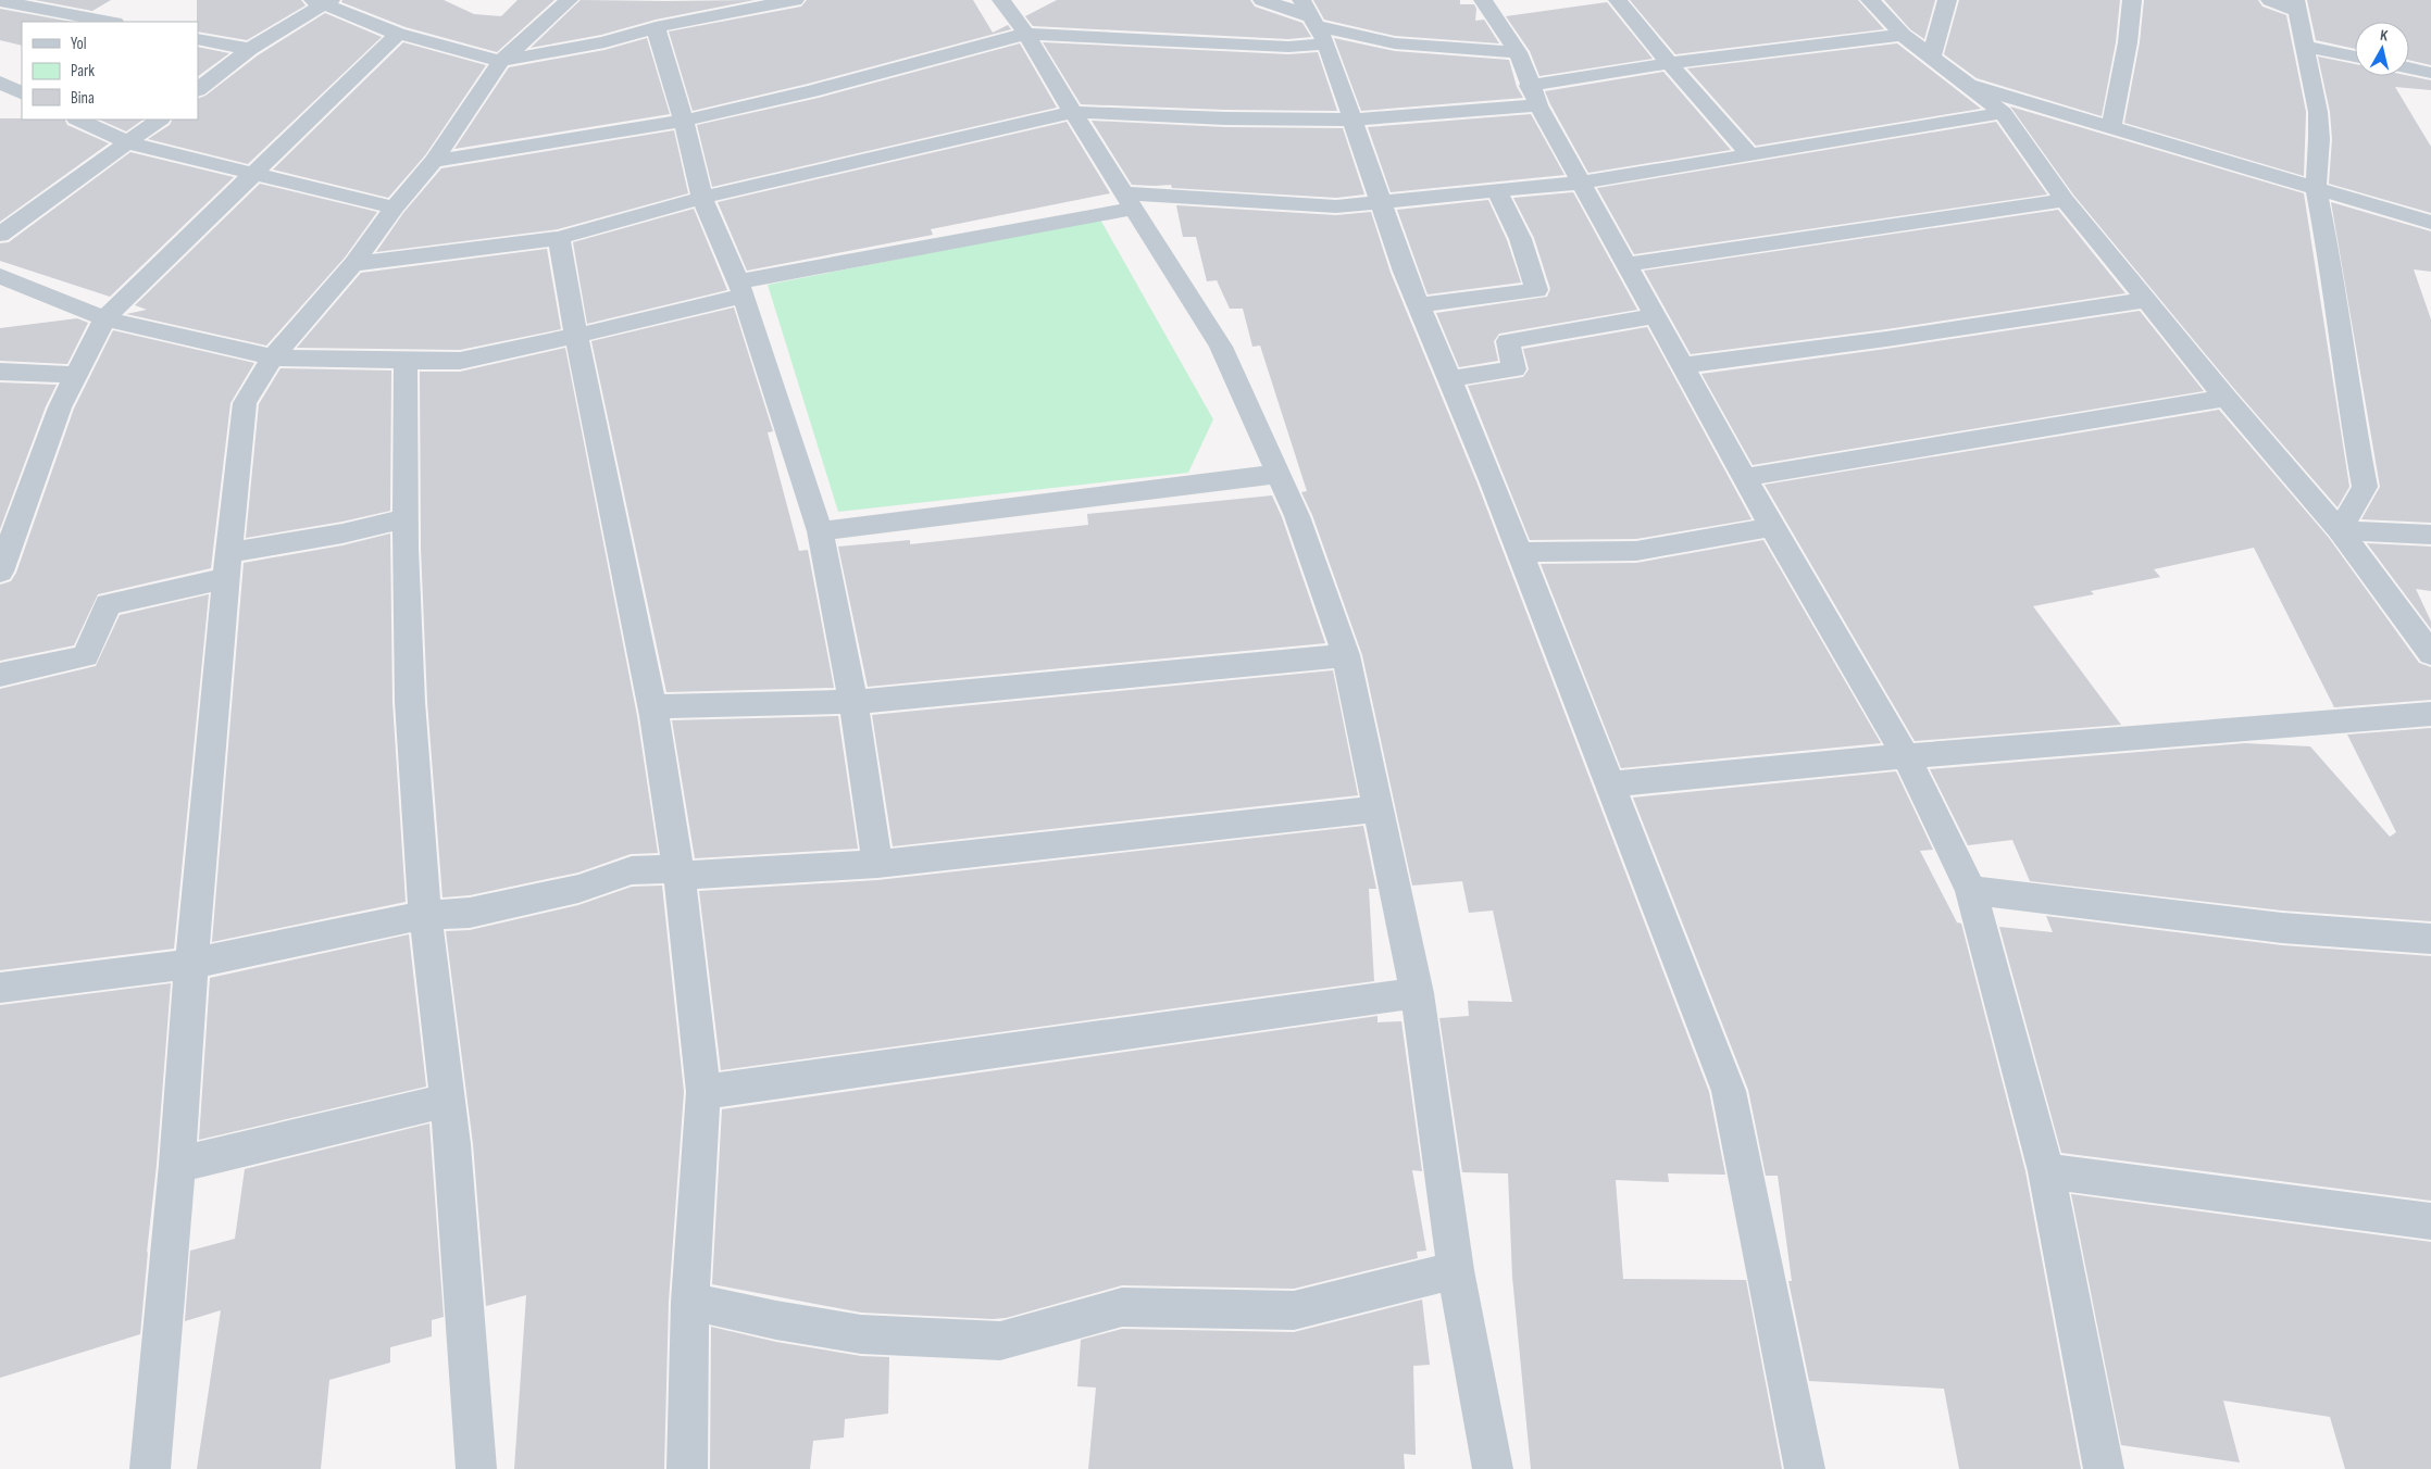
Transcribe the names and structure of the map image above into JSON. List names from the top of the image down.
{
  "legend": ["Yol", "Park", "Bina"],
  "north": "top"
}
